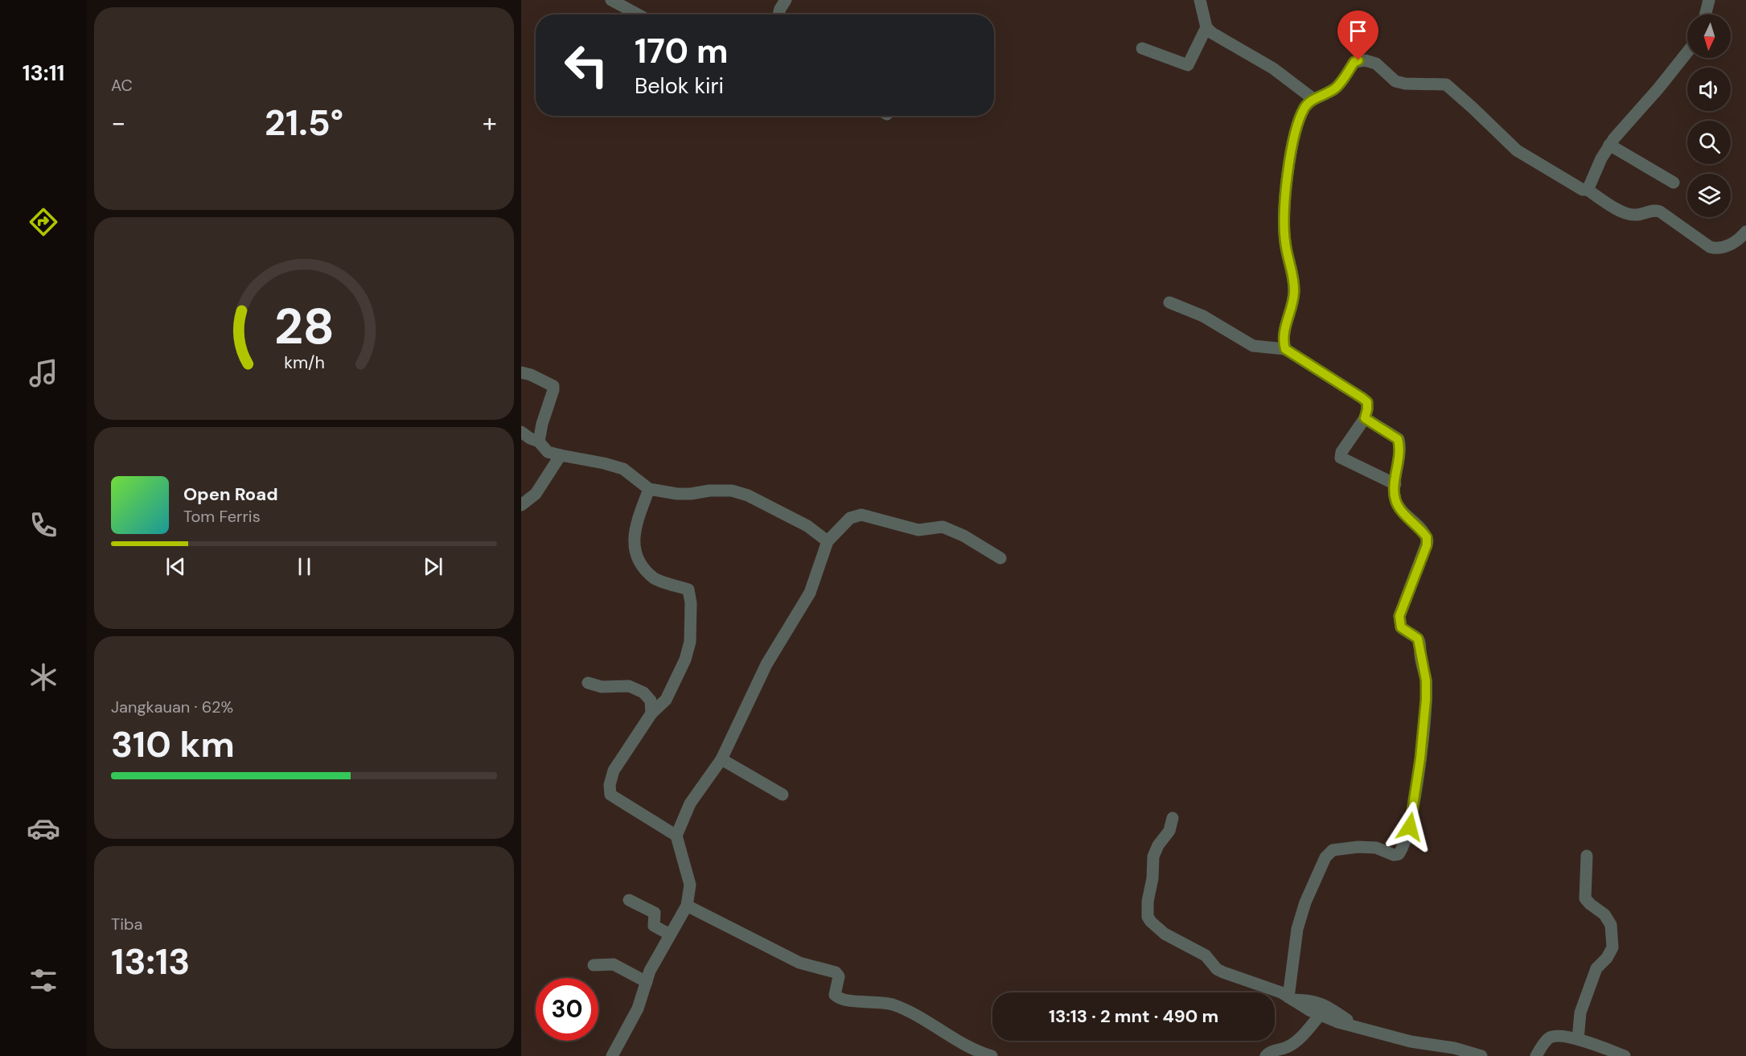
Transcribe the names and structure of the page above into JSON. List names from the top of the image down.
{
  "north": "bottom",
  "page": {
    "tabs": "13:11",
    "tile": [
      "AC",
      ["Jangkauan · 62%", "310 km"],
      ["Tiba", "13:13"]
    ],
    "turn": ["170 m", "Belok kiri"],
    "heat": ["−", "21.5°", "+"],
    "song": ["Open Road", "Tom Ferris"],
    "limit": "30",
    "trip": "13:13 · 2 mnt · 490 m",
    "gauge": ["28", "km/h"]
  }
}
